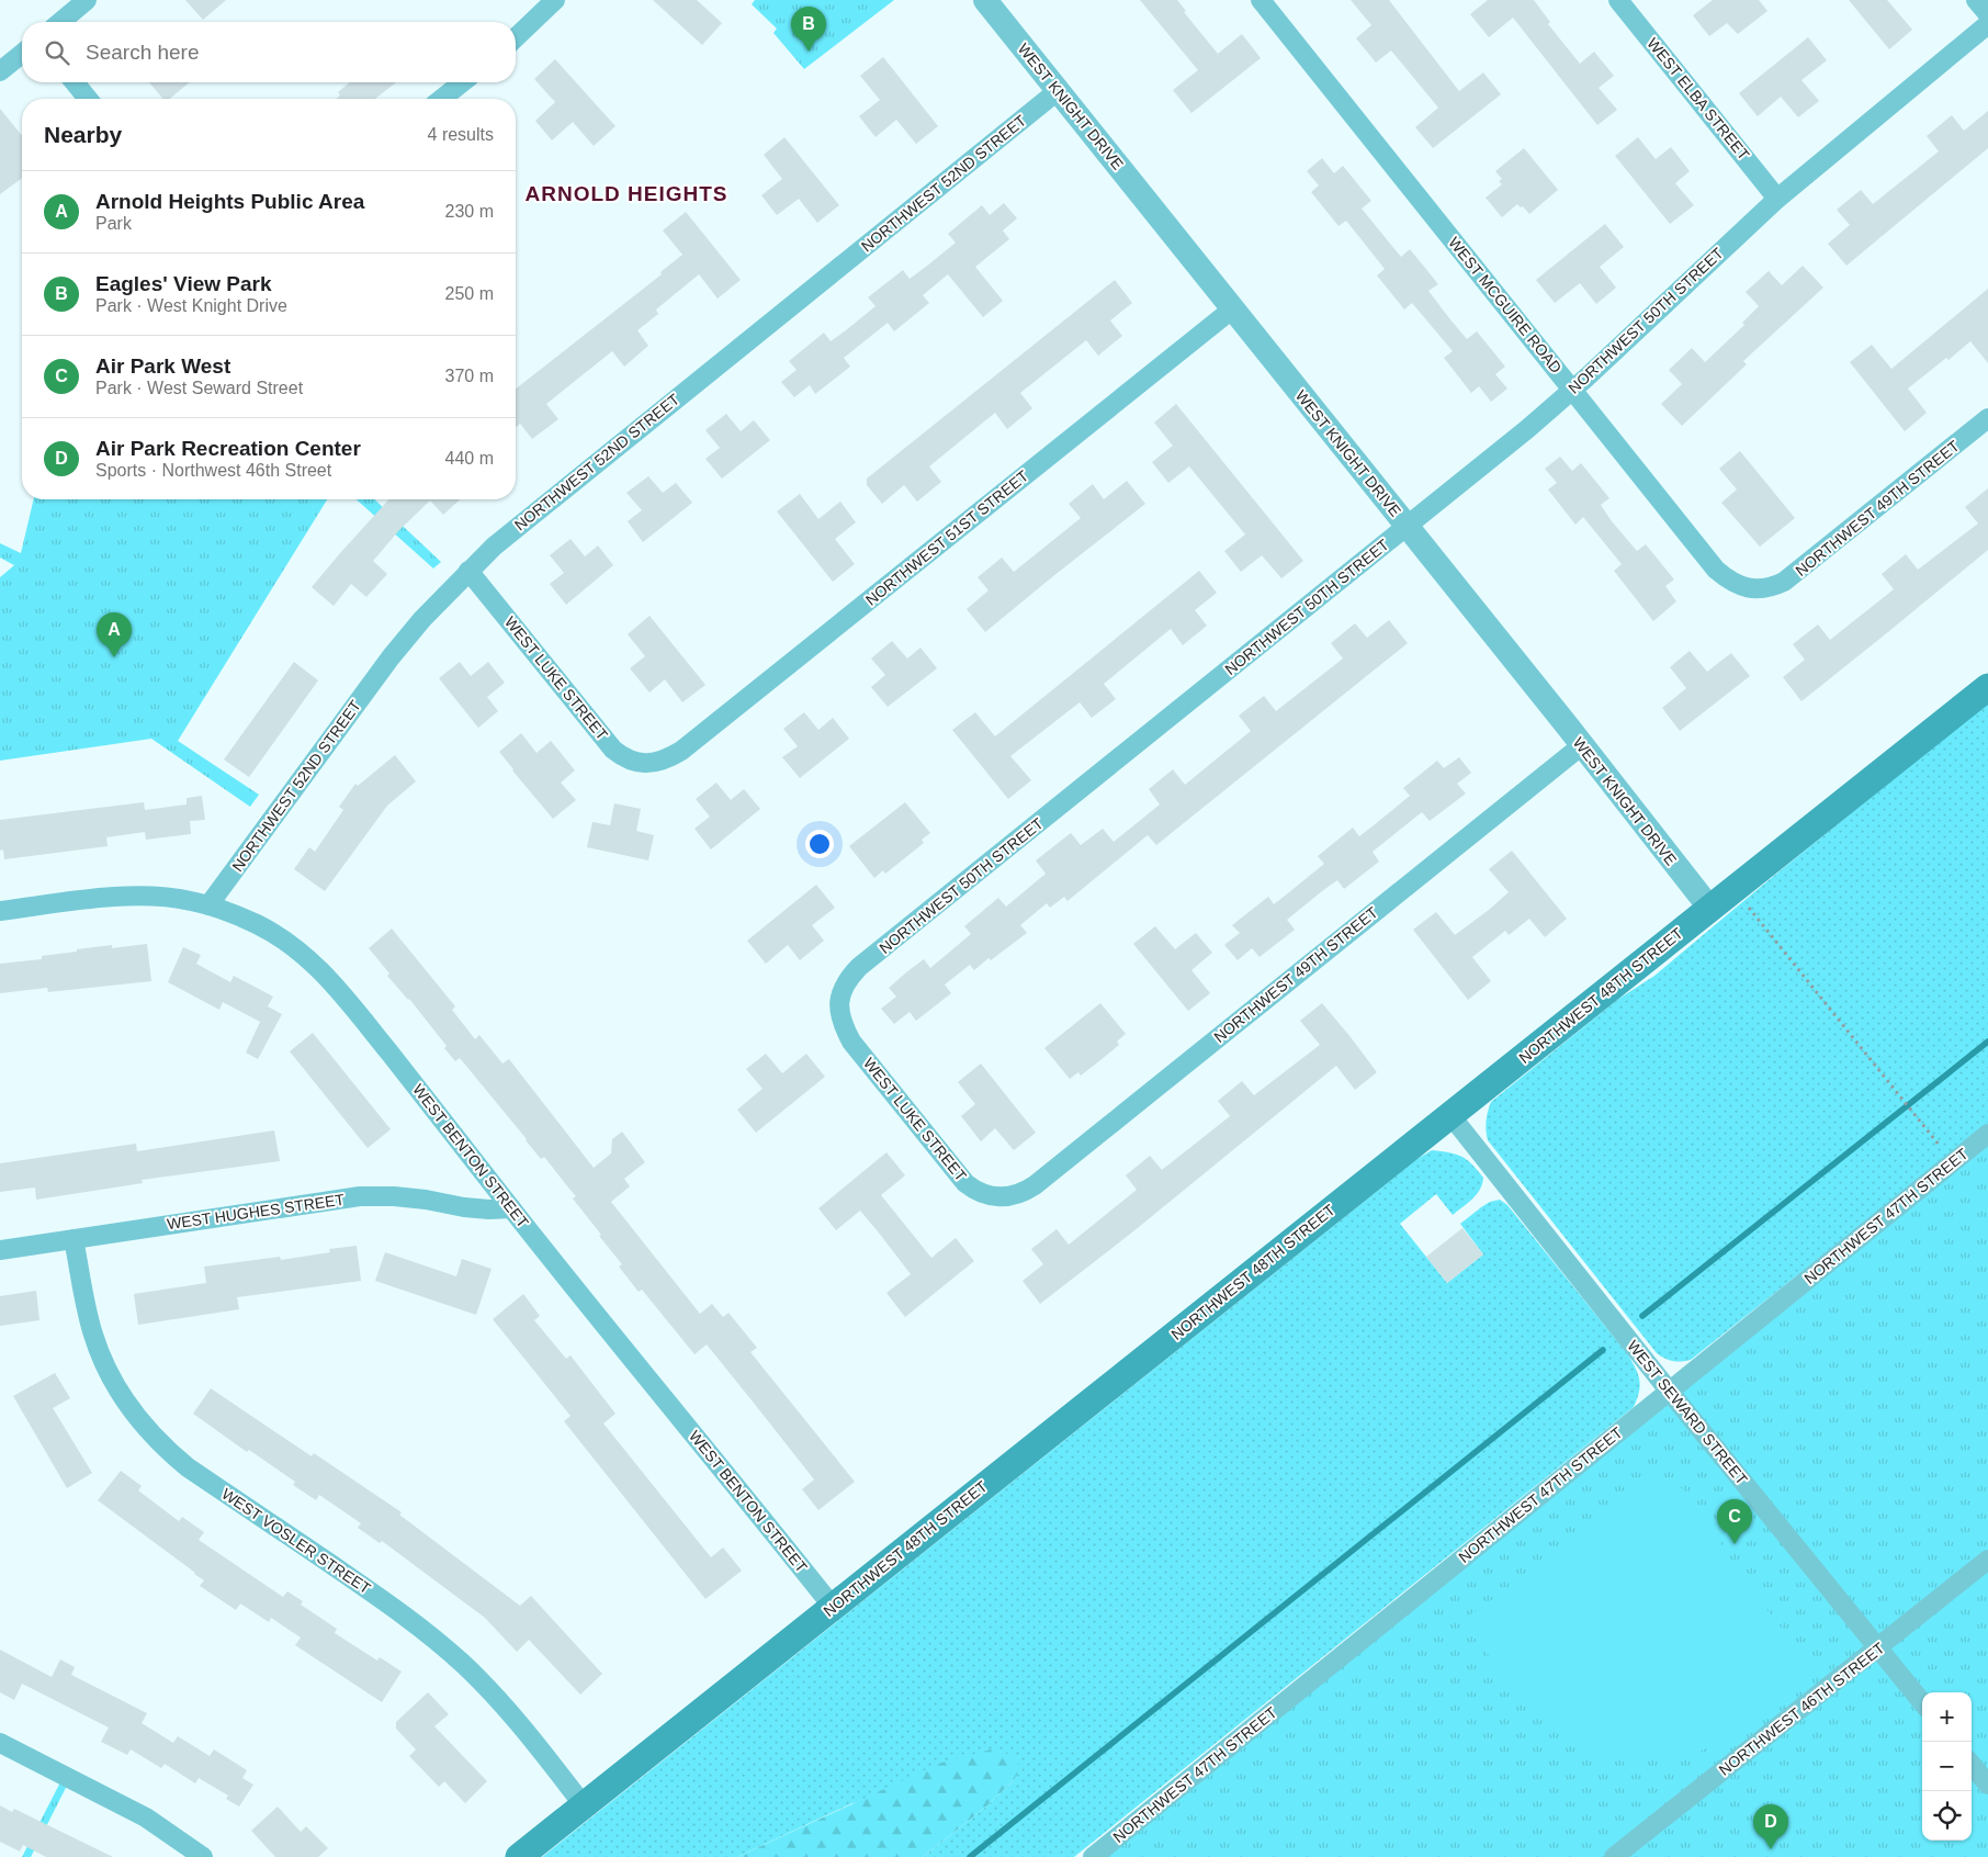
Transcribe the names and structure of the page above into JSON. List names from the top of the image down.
{
  "streets": {
    "main road": ["NORTHWEST 48TH STREET"],
    "street": [
      "WEST ELBA STREET",
      "WEST KNIGHT DRIVE",
      "NORTHWEST 52ND STREET",
      "WEST MCGUIRE ROAD",
      "NORTHWEST 50TH STREET",
      "NORTHWEST 49TH STREET",
      "NORTHWEST 51ST STREET",
      "WEST LUKE STREET",
      "WEST BENTON STREET",
      "WEST HUGHES STREET",
      "NORTHWEST 47TH STREET",
      "WEST SEWARD STREET",
      "WEST VOSLER STREET",
      "NORTHWEST 46TH STREET"
    ]
  },
  "crossings": [
    ["WEST ELBA STREET", "NORTHWEST 50TH STREET"],
    ["WEST KNIGHT DRIVE", "NORTHWEST 52ND STREET"],
    ["WEST KNIGHT DRIVE", "NORTHWEST 50TH STREET"],
    ["WEST KNIGHT DRIVE", "NORTHWEST 49TH STREET"],
    ["WEST KNIGHT DRIVE", "NORTHWEST 51ST STREET"],
    ["WEST KNIGHT DRIVE", "NORTHWEST 48TH STREET"],
    ["NORTHWEST 52ND STREET", "WEST LUKE STREET"],
    ["NORTHWEST 52ND STREET", "WEST BENTON STREET"],
    ["WEST MCGUIRE ROAD", "NORTHWEST 50TH STREET"],
    ["WEST MCGUIRE ROAD", "NORTHWEST 49TH STREET"],
    ["NORTHWEST 50TH STREET", "WEST LUKE STREET"],
    ["NORTHWEST 49TH STREET", "WEST LUKE STREET"],
    ["NORTHWEST 51ST STREET", "WEST LUKE STREET"],
    ["NORTHWEST 48TH STREET", "WEST BENTON STREET"],
    ["NORTHWEST 48TH STREET", "WEST SEWARD STREET"],
    ["NORTHWEST 48TH STREET", "WEST VOSLER STREET"],
    ["WEST BENTON STREET", "WEST HUGHES STREET"],
    ["WEST HUGHES STREET", "WEST VOSLER STREET"],
    ["NORTHWEST 47TH STREET", "WEST SEWARD STREET"],
    ["WEST SEWARD STREET", "NORTHWEST 46TH STREET"]
  ],
  "districts": ["ARNOLD HEIGHTS"],
  "page": {
    "pins": [
      "B",
      "A",
      "C",
      "D"
    ],
    "search": "Search here",
    "heading": ["Nearby", "4 results"],
    "list": [
      {
        "mark": "A",
        "name": "Arnold Heights Public Area",
        "note": "Park",
        "value": "230 m"
      },
      {
        "mark": "B",
        "name": "Eagles' View Park",
        "note": "Park · West Knight Drive",
        "value": "250 m"
      },
      {
        "mark": "C",
        "name": "Air Park West",
        "note": "Park · West Seward Street",
        "value": "370 m"
      },
      {
        "mark": "D",
        "name": "Air Park Recreation Center",
        "note": "Sports · Northwest 46th Street",
        "value": "440 m"
      }
    ],
    "map_buttons": ["+", "−"]
  }
}
